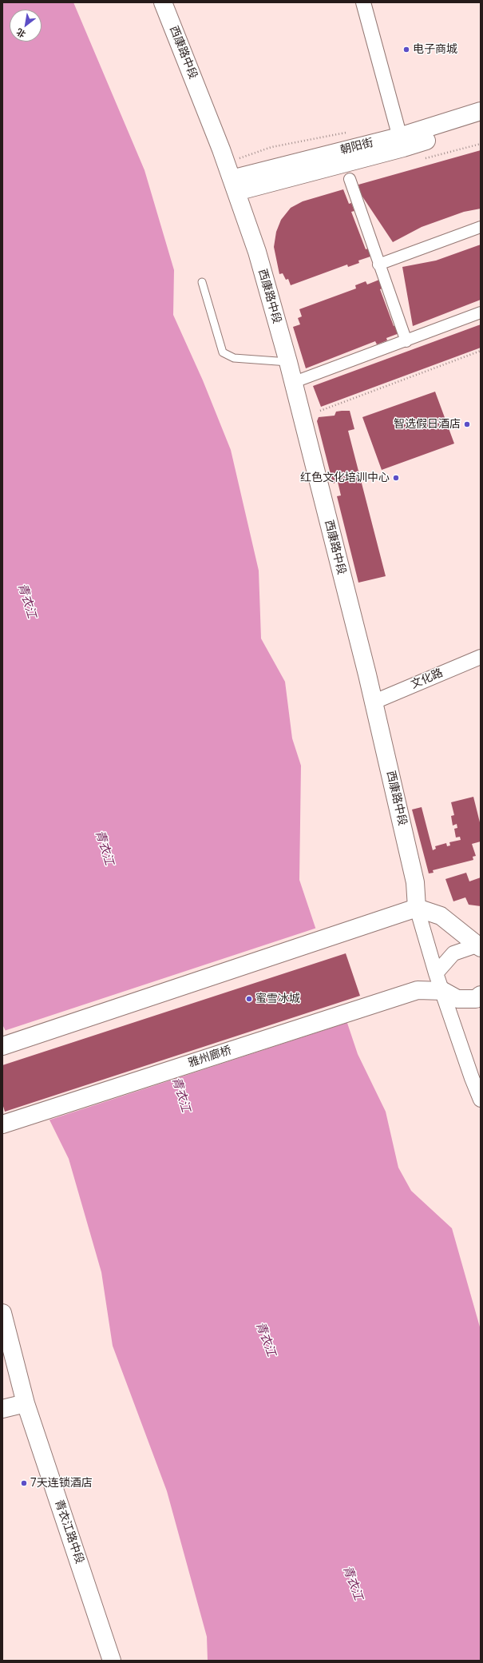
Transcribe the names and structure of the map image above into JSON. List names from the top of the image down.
{
  "streets": {
    "main road": [
      "西康路中段",
      "朝阳街",
      "雅州廊桥",
      "青衣江路中段"
    ],
    "street": ["文化路"]
  },
  "crossings": [
    ["西康路中段", "朝阳街"],
    ["西康路中段", "文化路"],
    ["西康路中段", "雅州廊桥"]
  ],
  "water": ["青衣江"],
  "places": [
    "电子商城",
    "智选假日酒店",
    "红色文化培训中心",
    "蜜雪冰城",
    "7天连锁酒店"
  ],
  "north": "bottom left"
}
